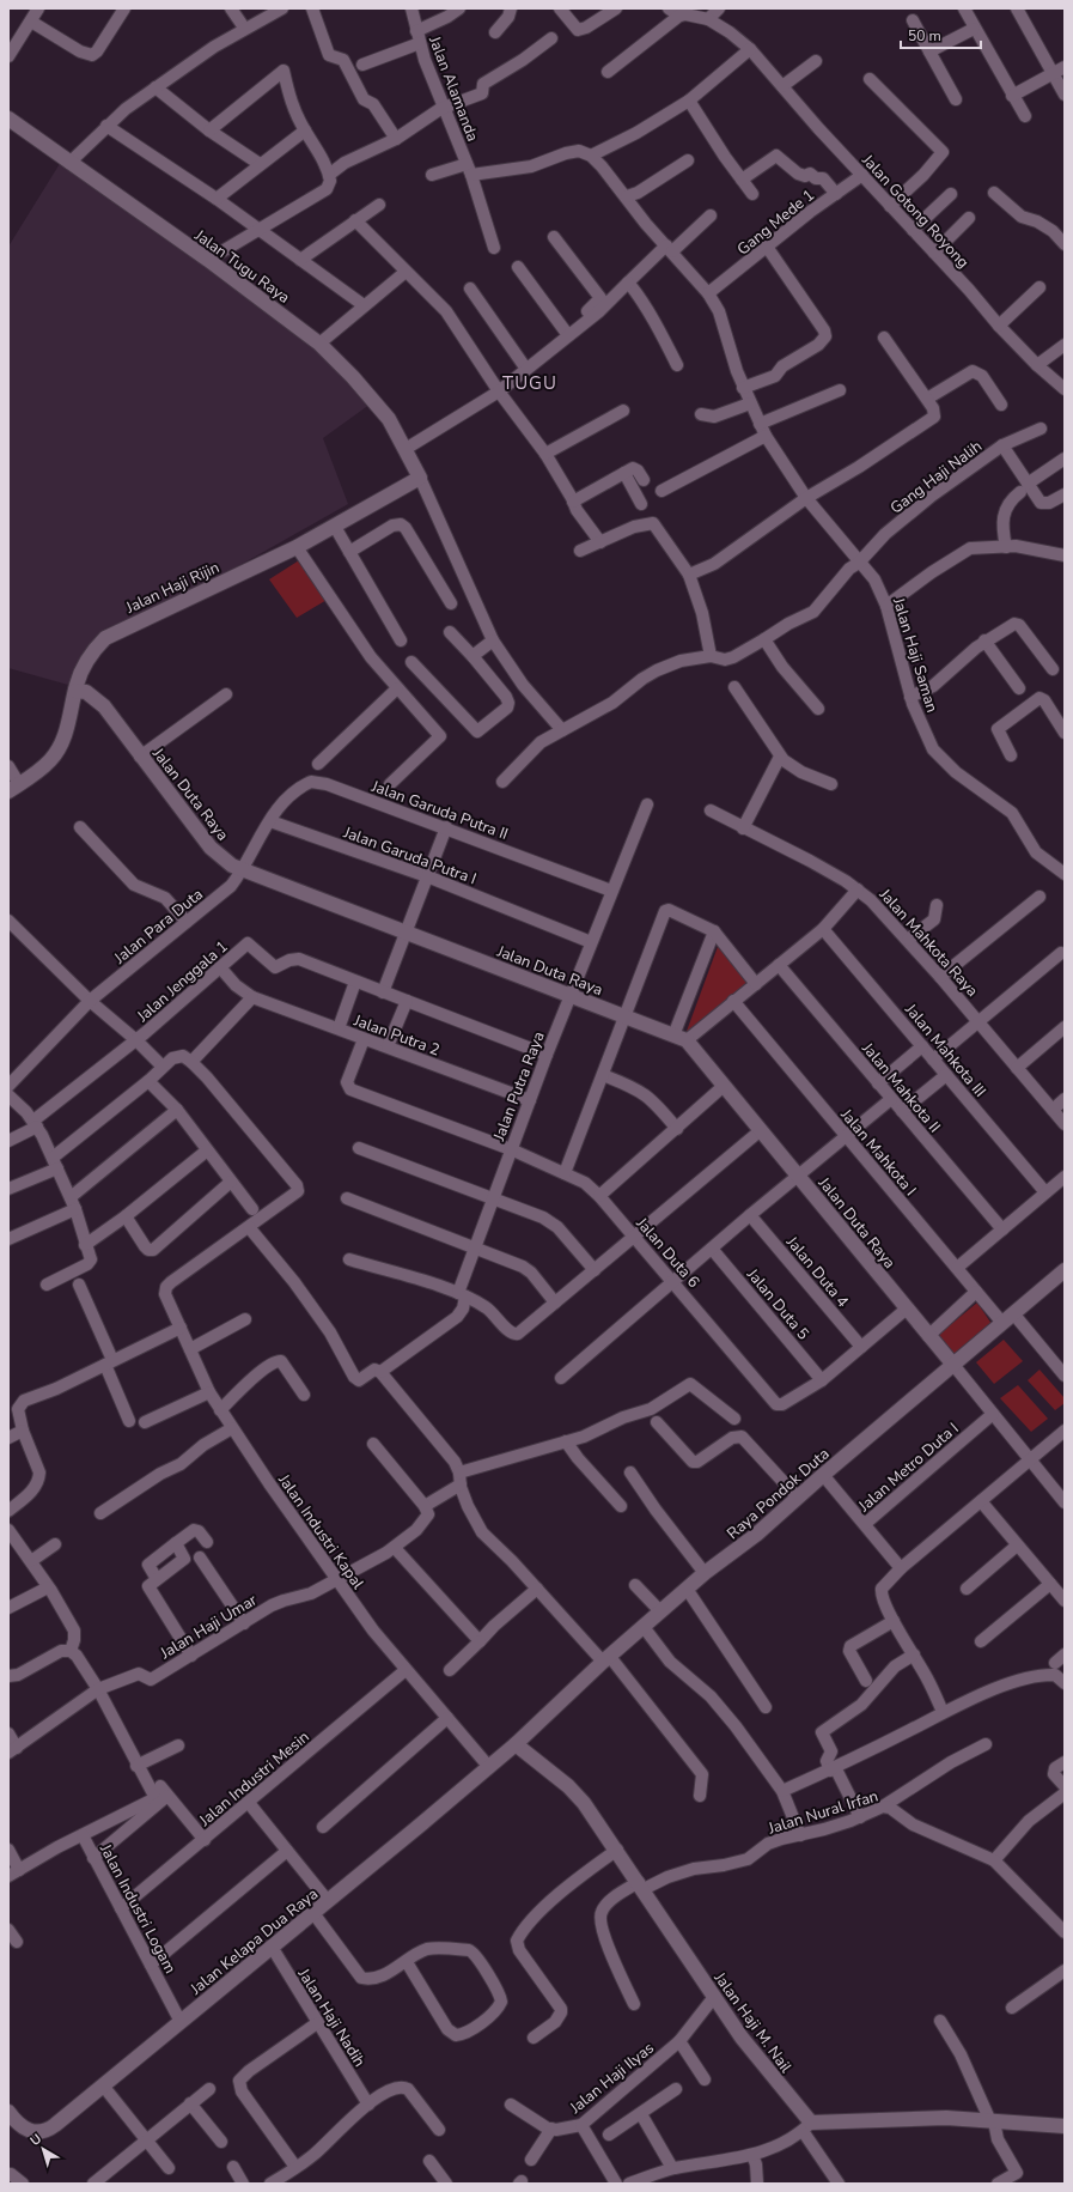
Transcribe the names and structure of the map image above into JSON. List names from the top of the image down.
{
  "streets": {
    "street": [
      "Jalan Alamanda",
      "Jalan Gotong Royong",
      "Gang Mede 1",
      "Jalan Tugu Raya",
      "Gang Haji Nalih",
      "Jalan Haji Rijin",
      "Jalan Haji Saman",
      "Jalan Duta Raya",
      "Jalan Garuda Putra II",
      "Jalan Garuda Putra I",
      "Jalan Para Duta",
      "Jalan Mahkota Raya",
      "Jalan Jenggala 1",
      "Jalan Putra 2",
      "Jalan Mahkota III",
      "Jalan Putra Raya",
      "Jalan Mahkota II",
      "Jalan Mahkota I",
      "Jalan Duta 6",
      "Jalan Duta 4",
      "Jalan Duta 5",
      "Jalan Metro Duta I",
      "Raya Pondok Duta",
      "Jalan Industri Kapal",
      "Jalan Haji Umar",
      "Jalan Industri Mesin",
      "Jalan Nural Irfan",
      "Jalan Industri Logam",
      "Jalan Kelapa Dua Raya",
      "Jalan Haji Nadih",
      "Jalan Haji M. Nail",
      "Jalan Haji Ilyas"
    ]
  },
  "crossings": [
    ["Jalan Gotong Royong", "Gang Mede 1"],
    ["Gang Mede 1", "Jalan Haji Saman"],
    ["Jalan Tugu Raya", "Jalan Haji Rijin"],
    ["Gang Haji Nalih", "Jalan Haji Saman"],
    ["Jalan Haji Rijin", "Jalan Duta Raya"],
    ["Jalan Duta Raya", "Jalan Para Duta"],
    ["Jalan Duta Raya", "Jalan Putra Raya"],
    ["Jalan Duta Raya", "Raya Pondok Duta"],
    ["Jalan Garuda Putra II", "Jalan Garuda Putra I"],
    ["Jalan Garuda Putra II", "Jalan Putra Raya"],
    ["Jalan Garuda Putra I", "Jalan Putra Raya"],
    ["Jalan Jenggala 1", "Jalan Putra 2"],
    ["Jalan Putra 2", "Jalan Putra Raya"],
    ["Jalan Putra 2", "Jalan Duta 6"],
    ["Jalan Putra Raya", "Jalan Duta 6"],
    ["Jalan Putra Raya", "Jalan Industri Kapal"],
    ["Jalan Mahkota I", "Raya Pondok Duta"],
    ["Jalan Duta 6", "Jalan Duta 5"],
    ["Raya Pondok Duta", "Jalan Kelapa Dua Raya"],
    ["Raya Pondok Duta", "Jalan Haji M. Nail"],
    ["Jalan Industri Kapal", "Jalan Haji Umar"],
    ["Jalan Industri Kapal", "Jalan Industri Mesin"],
    ["Jalan Industri Kapal", "Jalan Kelapa Dua Raya"],
    ["Jalan Industri Mesin", "Jalan Industri Logam"],
    ["Jalan Nural Irfan", "Jalan Haji M. Nail"],
    ["Jalan Industri Logam", "Jalan Kelapa Dua Raya"],
    ["Jalan Kelapa Dua Raya", "Jalan Haji Nadih"],
    ["Jalan Kelapa Dua Raya", "Jalan Haji M. Nail"],
    ["Jalan Haji M. Nail", "Jalan Haji Ilyas"]
  ],
  "districts": ["TUGU"],
  "scale_bar": "50 m",
  "north": "top left"
}
